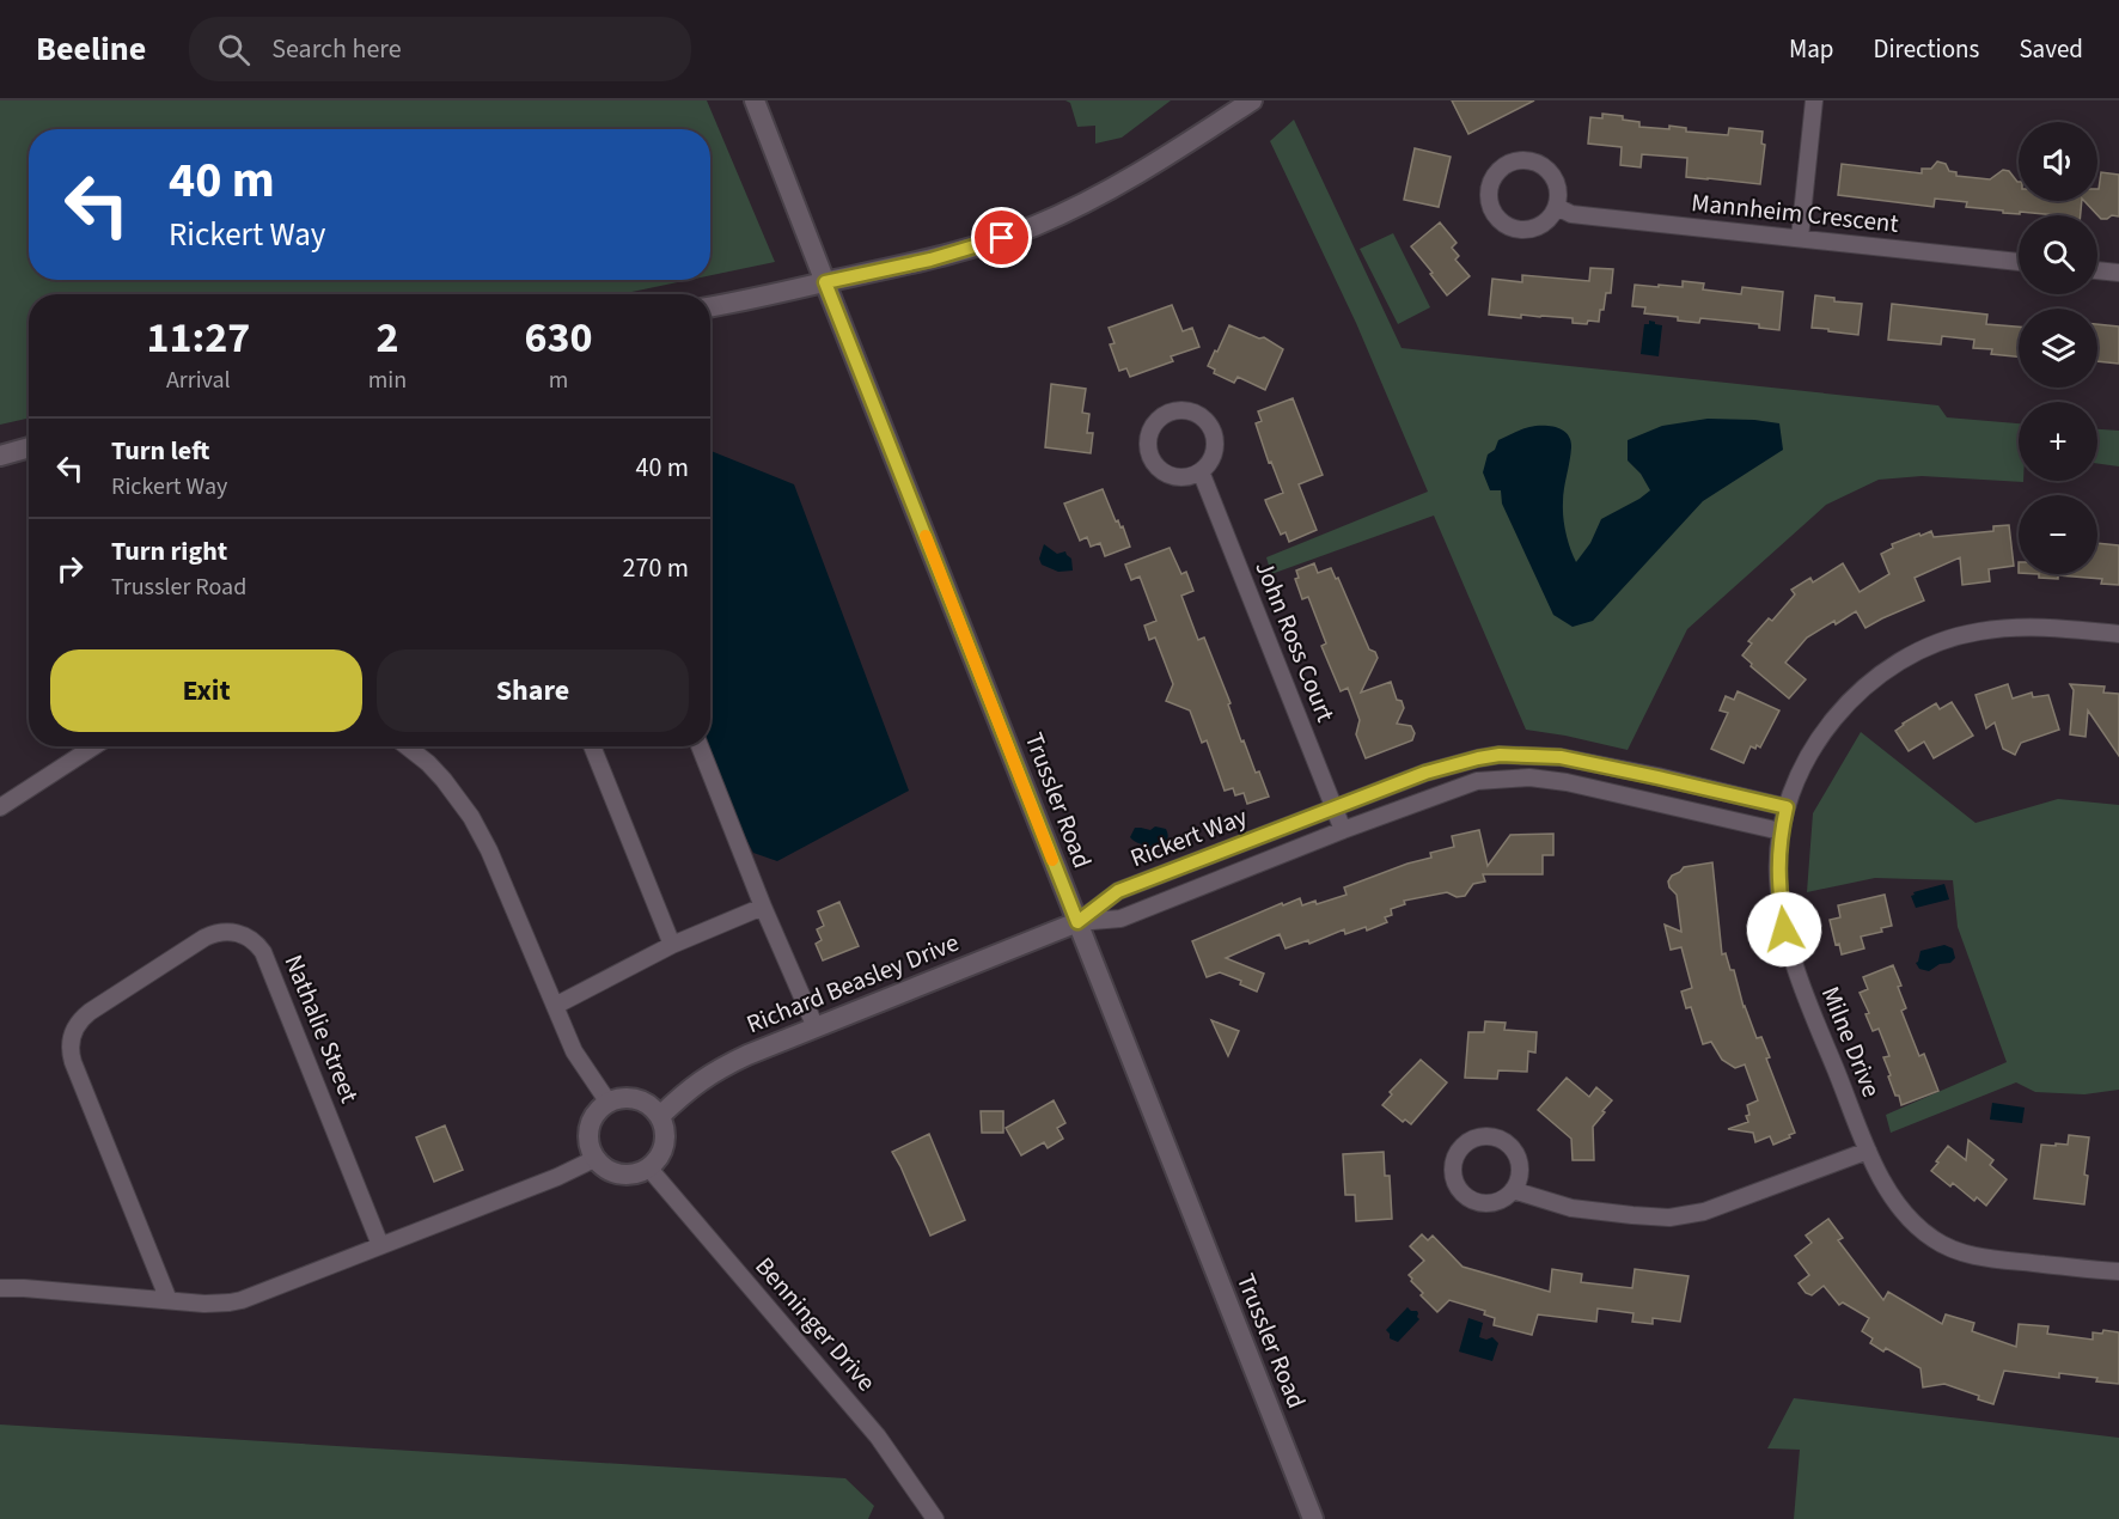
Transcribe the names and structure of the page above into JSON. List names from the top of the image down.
{
  "streets": {
    "main road": ["Trussler Road", "Richard Beasley Drive"],
    "street": [
      "Mannheim Crescent",
      "John Ross Court",
      "Rickert Way",
      "Nathalie Street",
      "Milne Drive",
      "Benninger Drive"
    ]
  },
  "crossings": [
    ["John Ross Court", "Rickert Way"],
    ["Trussler Road", "Rickert Way"],
    ["Trussler Road", "Richard Beasley Drive"],
    ["Rickert Way", "Richard Beasley Drive"],
    ["Rickert Way", "Milne Drive"],
    ["Richard Beasley Drive", "Benninger Drive"]
  ],
  "page": {
    "header": "Beeline",
    "search": "Search here",
    "nav": ["Map", "Directions", "Saved"],
    "map_buttons": ["+", "−"],
    "turn": ["40 m", "Rickert Way"],
    "eta": [
      "11:27",
      "Arrival",
      "2",
      "min",
      "630",
      "m"
    ],
    "list": [
      {
        "name": "Turn left",
        "note": "Rickert Way",
        "value": "40 m"
      },
      {
        "name": "Turn right",
        "note": "Trussler Road",
        "value": "270 m"
      }
    ],
    "buttons": ["Exit", "Share"]
  }
}
